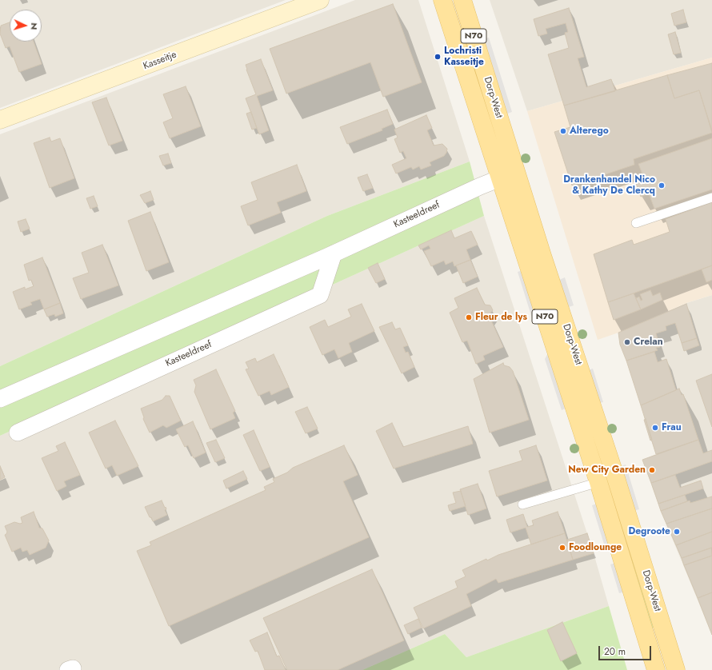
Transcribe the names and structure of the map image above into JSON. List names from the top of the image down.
{
  "streets": {
    "main road": ["N70", "Dorp-West"],
    "street": ["Kasseitje", "Kasteeldreef"]
  },
  "crossings": [
    ["Dorp-West", "Kasteeldreef"]
  ],
  "places": [
    "Lochristi Kasseitje",
    "Alterego",
    "Drankenhandel Nico & Kathy De Clercq",
    "Fleur de lys",
    "Crelan",
    "Frau",
    "New City Garden",
    "Degroote",
    "Foodlounge"
  ],
  "scale_bar": "20 m",
  "north": "right"
}
